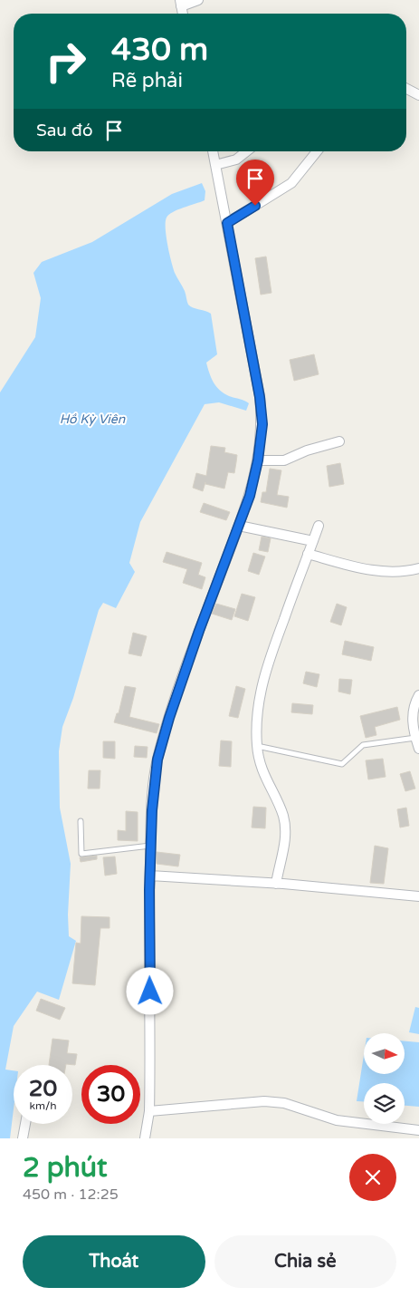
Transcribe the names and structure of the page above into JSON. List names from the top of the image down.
{
  "water": ["Hồ Kỳ Viên"],
  "north": "right",
  "page": {
    "turn": ["430 m", "Rẽ phải"],
    "then": "Sau đó",
    "speed": "20 km/h",
    "limit": "30",
    "heading": ["2 phút", "450 m · 12:25"],
    "buttons": ["Thoát", "Chia sẻ"]
  }
}
